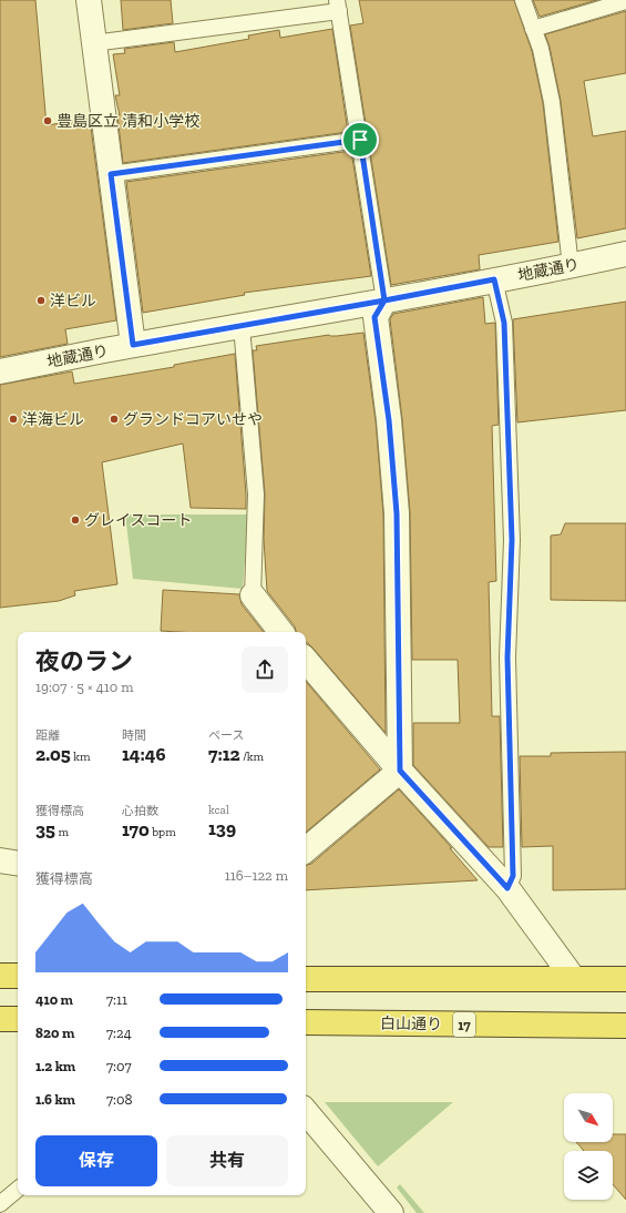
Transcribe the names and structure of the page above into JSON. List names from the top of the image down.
{
  "streets": {
    "highway": ["白山通り", "17"],
    "street": ["地蔵通り"]
  },
  "places": [
    "豊島区立 清和小学校",
    "洋ビル",
    "洋海ビル",
    "グランドコアいせや",
    "グレイスコート"
  ],
  "north": "bottom right",
  "page": {
    "heading": ["夜のラン", "19:07 · 5 × 410 m"],
    "stats": [
      ["距離", "2.05 km"],
      ["時間", "14:46"],
      ["ペース", "7:12 /km"],
      ["獲得標高", "35 m"],
      ["心拍数", "170 bpm"],
      ["kcal", "139"]
    ],
    "chart": ["獲得標高", "116–122 m"],
    "list": [
      {
        "name": "410 m",
        "note": "7:11"
      },
      {
        "name": "820 m",
        "note": "7:24"
      },
      {
        "name": "1.2 km",
        "note": "7:07"
      },
      {
        "name": "1.6 km",
        "note": "7:08"
      }
    ],
    "buttons": ["保存", "共有"]
  }
}
